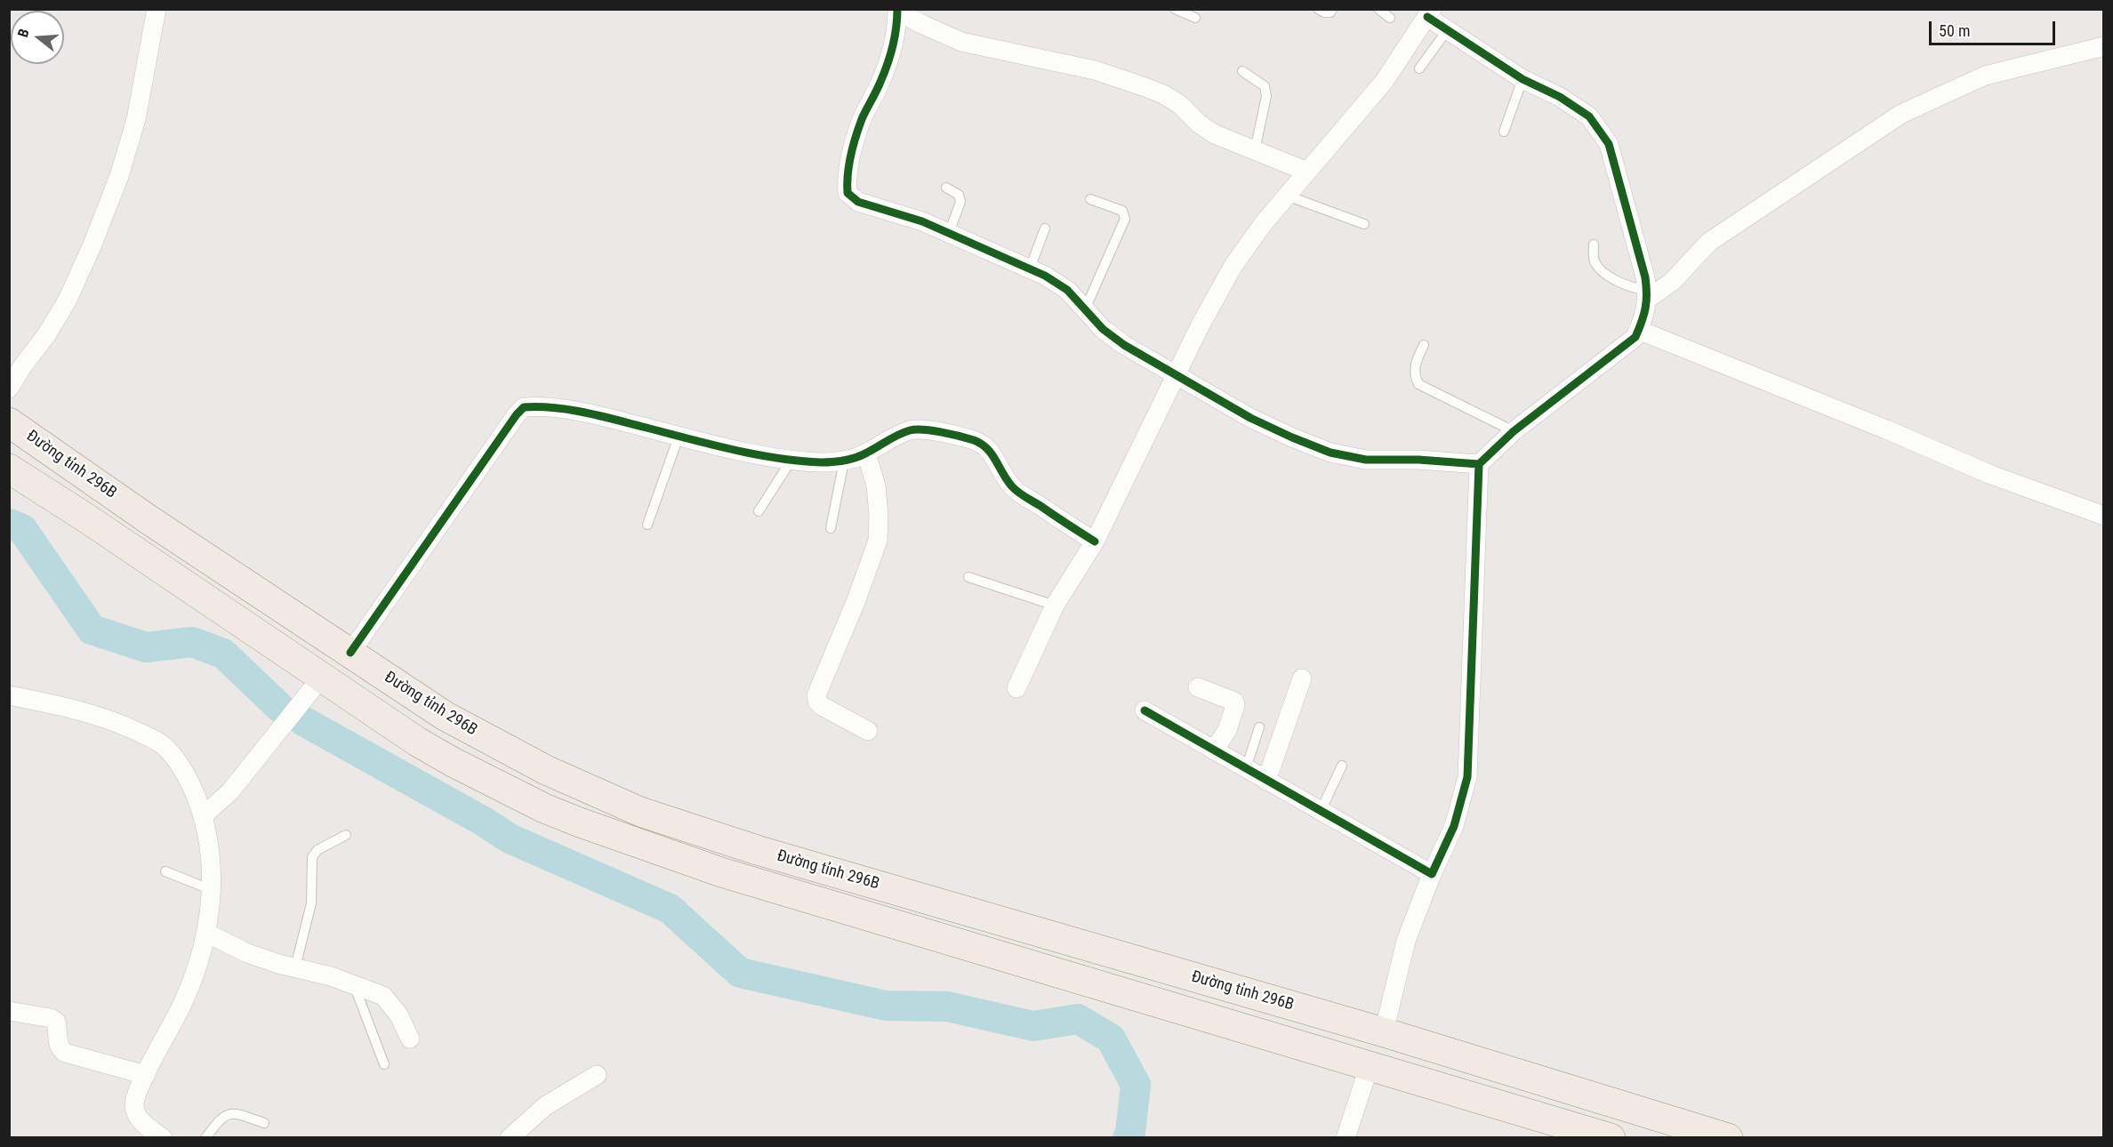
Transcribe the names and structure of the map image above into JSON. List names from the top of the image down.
{
  "streets": {
    "main road": ["Đường tỉnh 296B"]
  },
  "scale_bar": "50 m",
  "north": "left"
}
